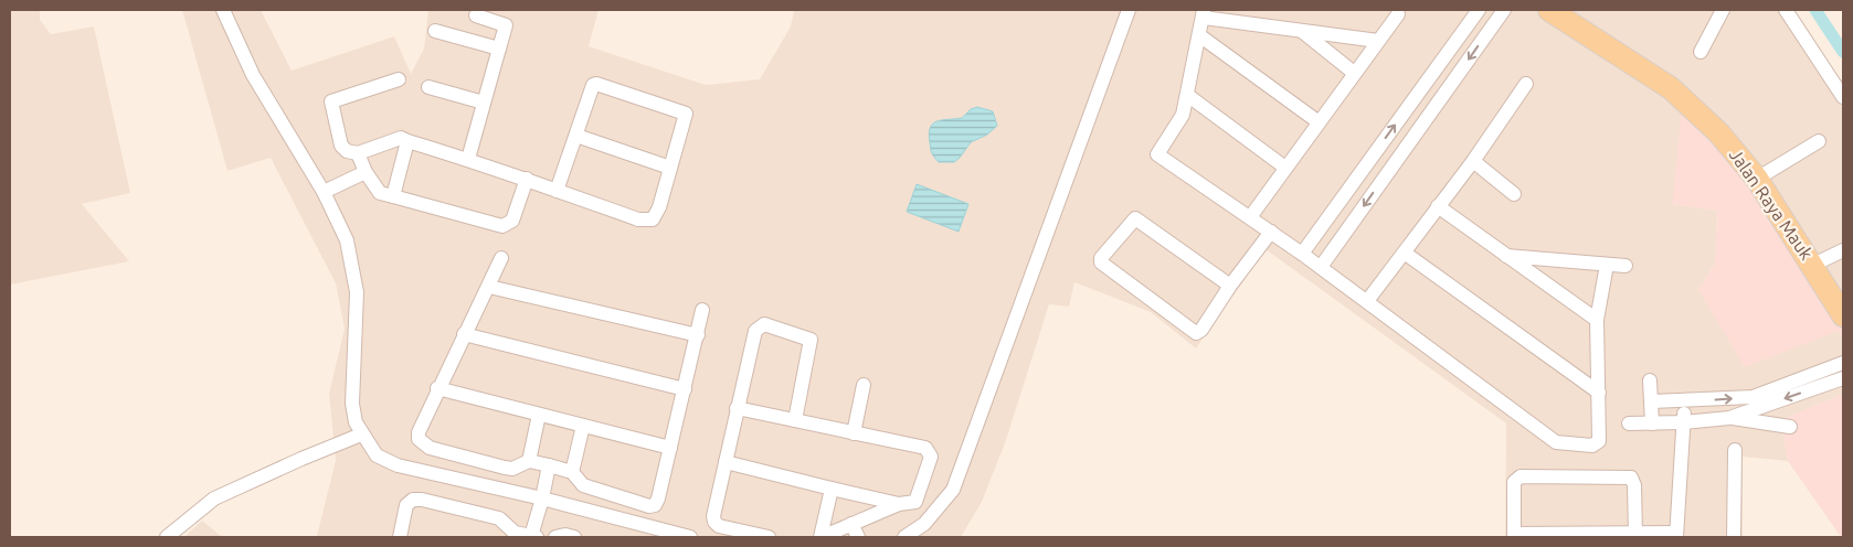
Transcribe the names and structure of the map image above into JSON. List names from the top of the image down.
{
  "streets": {
    "main road": ["Jalan Raya Mauk"]
  }
}
